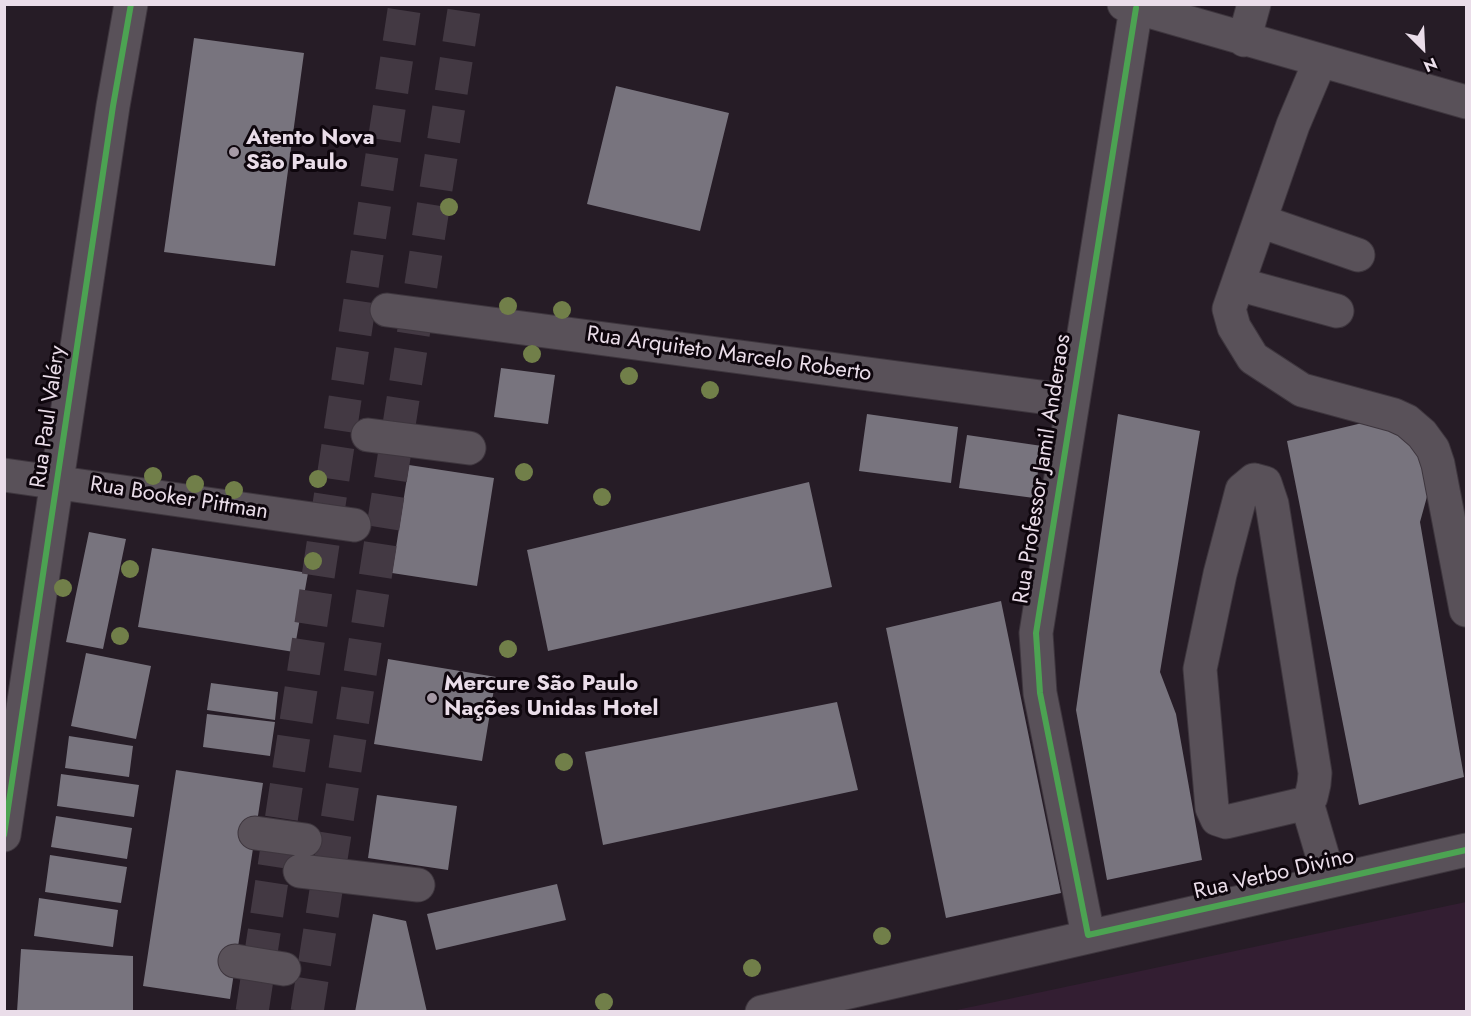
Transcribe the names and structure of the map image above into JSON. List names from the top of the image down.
{
  "streets": {
    "street": [
      "Rua Arquiteto Marcelo Roberto",
      "Rua Paul Valéry",
      "Rua Professor Jamil Anderaos",
      "Rua Booker Pittman",
      "Rua Verbo Divino"
    ]
  },
  "crossings": [
    ["Rua Arquiteto Marcelo Roberto", "Rua Professor Jamil Anderaos"],
    ["Rua Paul Valéry", "Rua Booker Pittman"],
    ["Rua Professor Jamil Anderaos", "Rua Verbo Divino"]
  ],
  "places": ["Atento Nova São Paulo", "Mercure São Paulo Nações Unidas Hotel"],
  "north": "bottom right"
}
